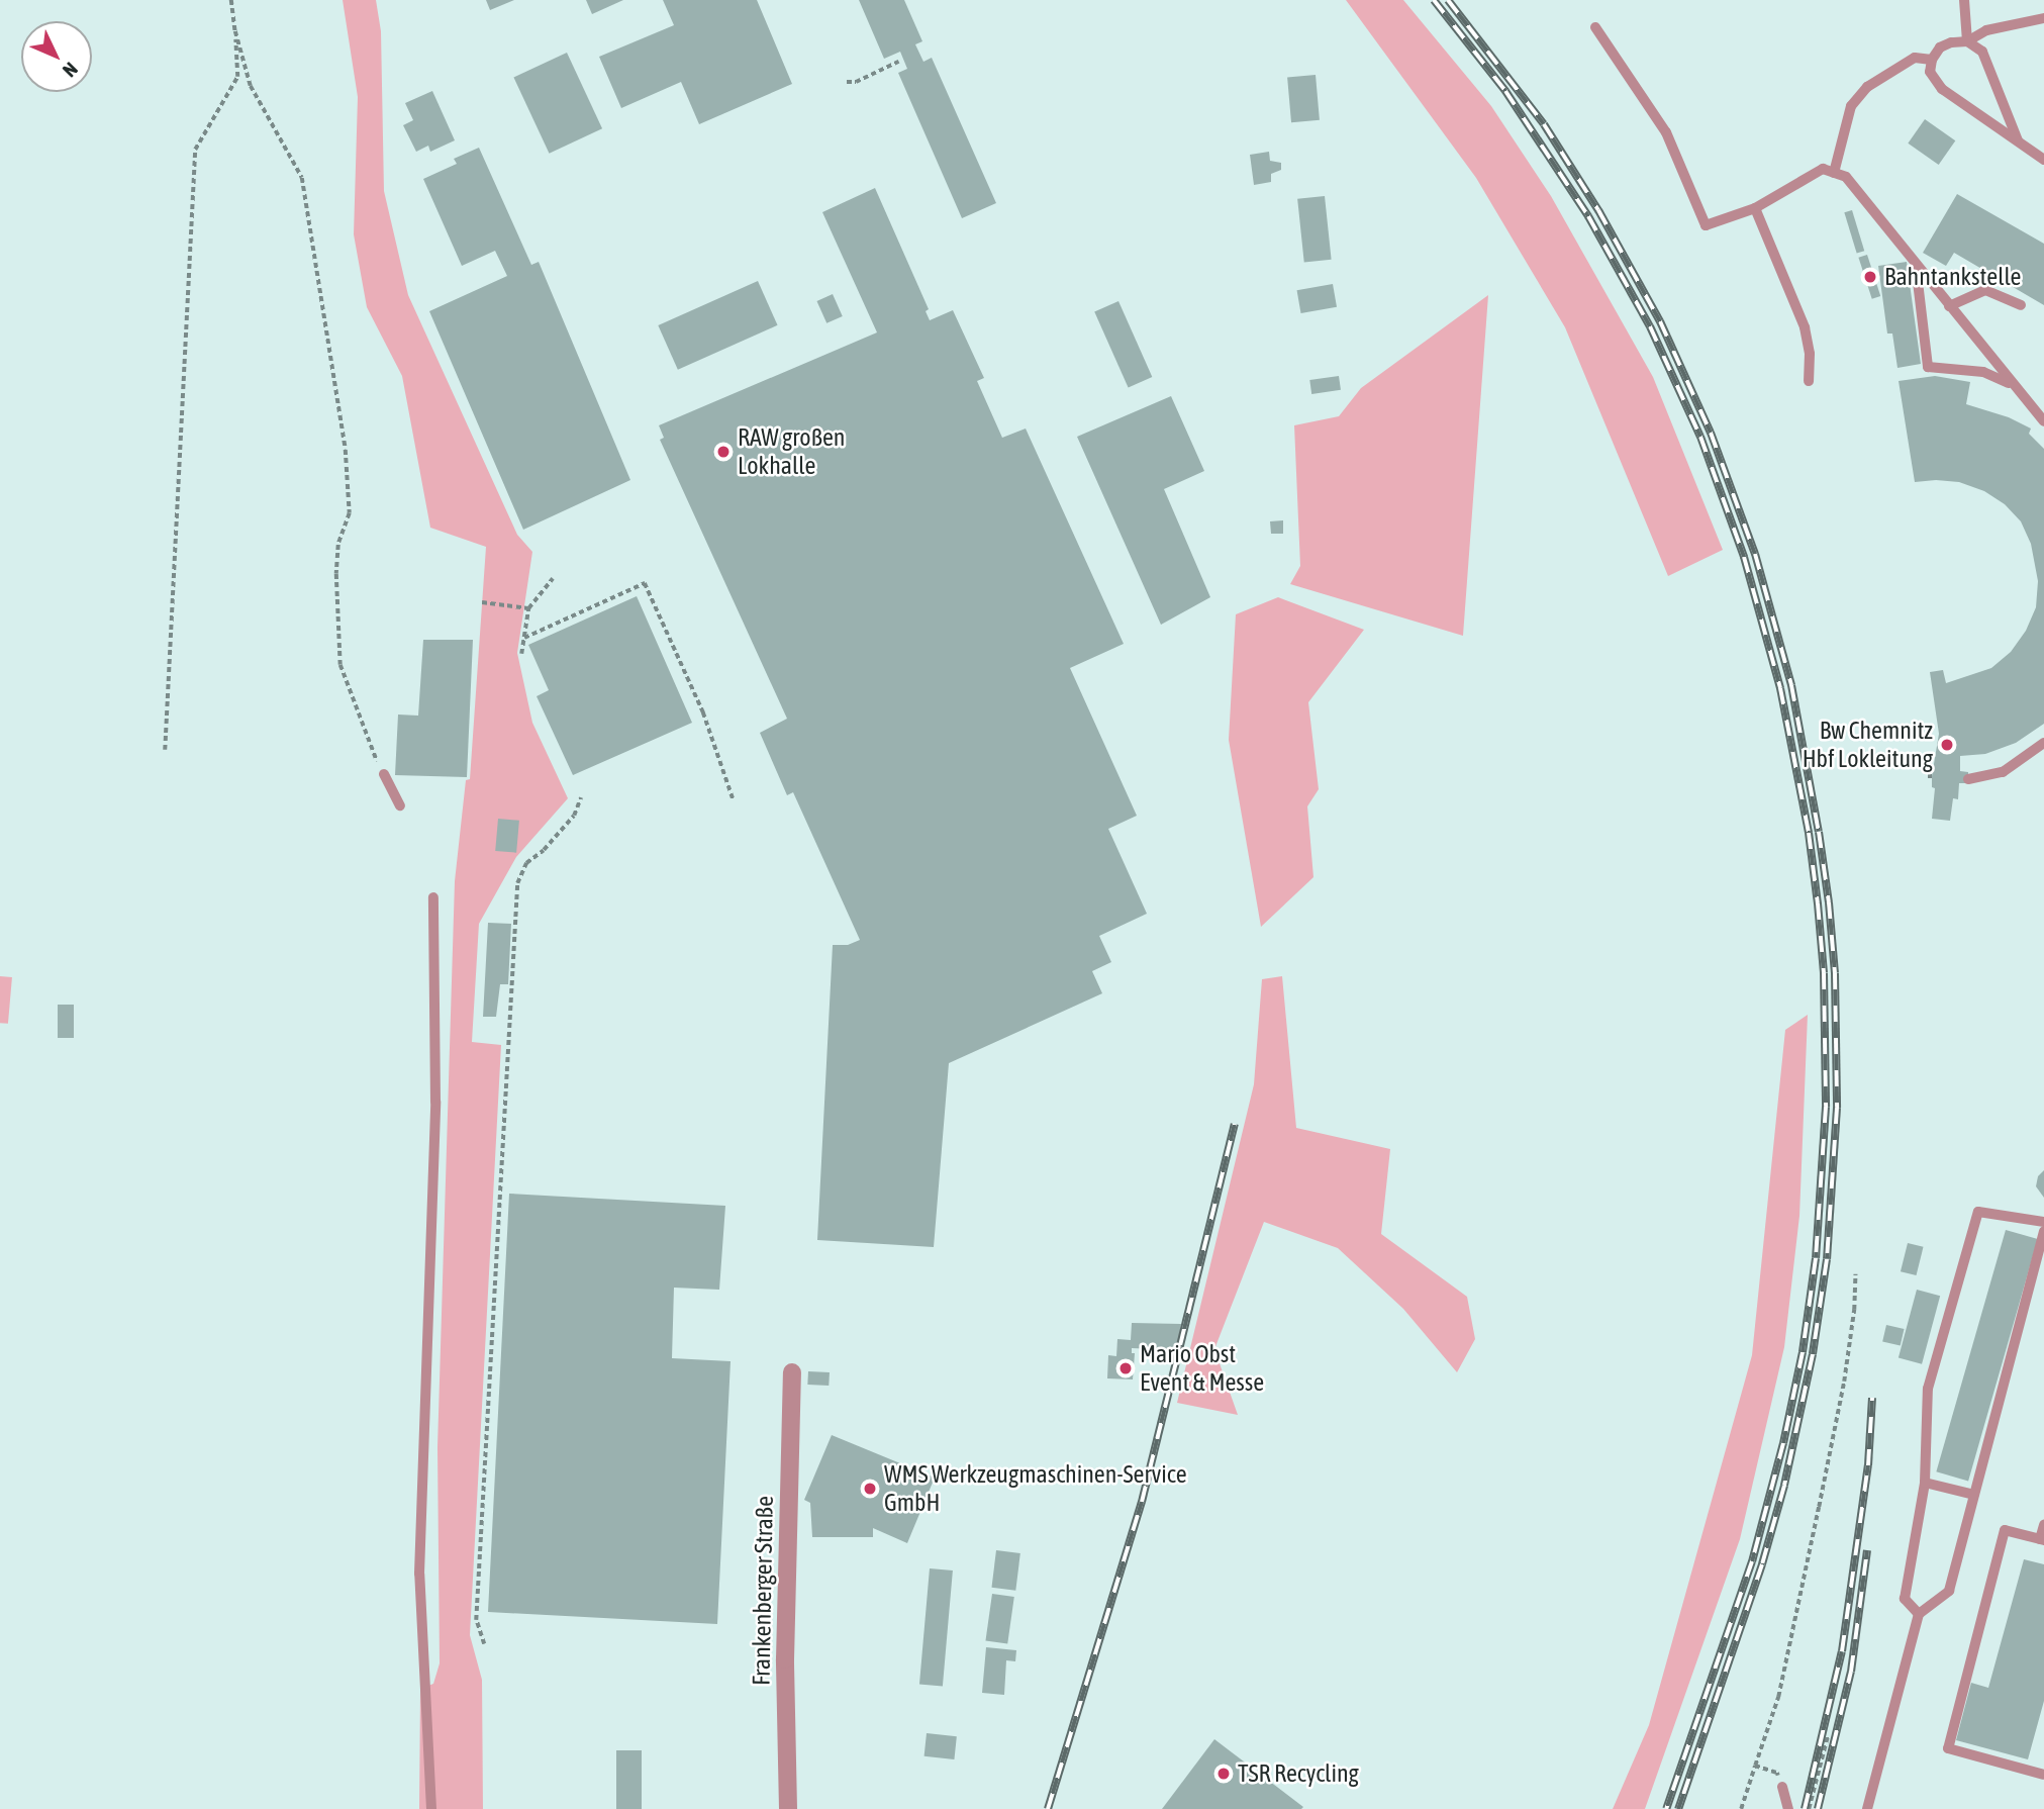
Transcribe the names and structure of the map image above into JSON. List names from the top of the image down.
{
  "streets": {
    "street": ["Frankenberger Straße"]
  },
  "places": [
    "Bahntankstelle",
    "RAW großen Lokhalle",
    "Bw Chemnitz Hbf Lokleitung",
    "Mario Obst Event & Messe",
    "WMS Werkzeugmaschinen-Service GmbH",
    "TSR Recycling"
  ],
  "north": "bottom right"
}
